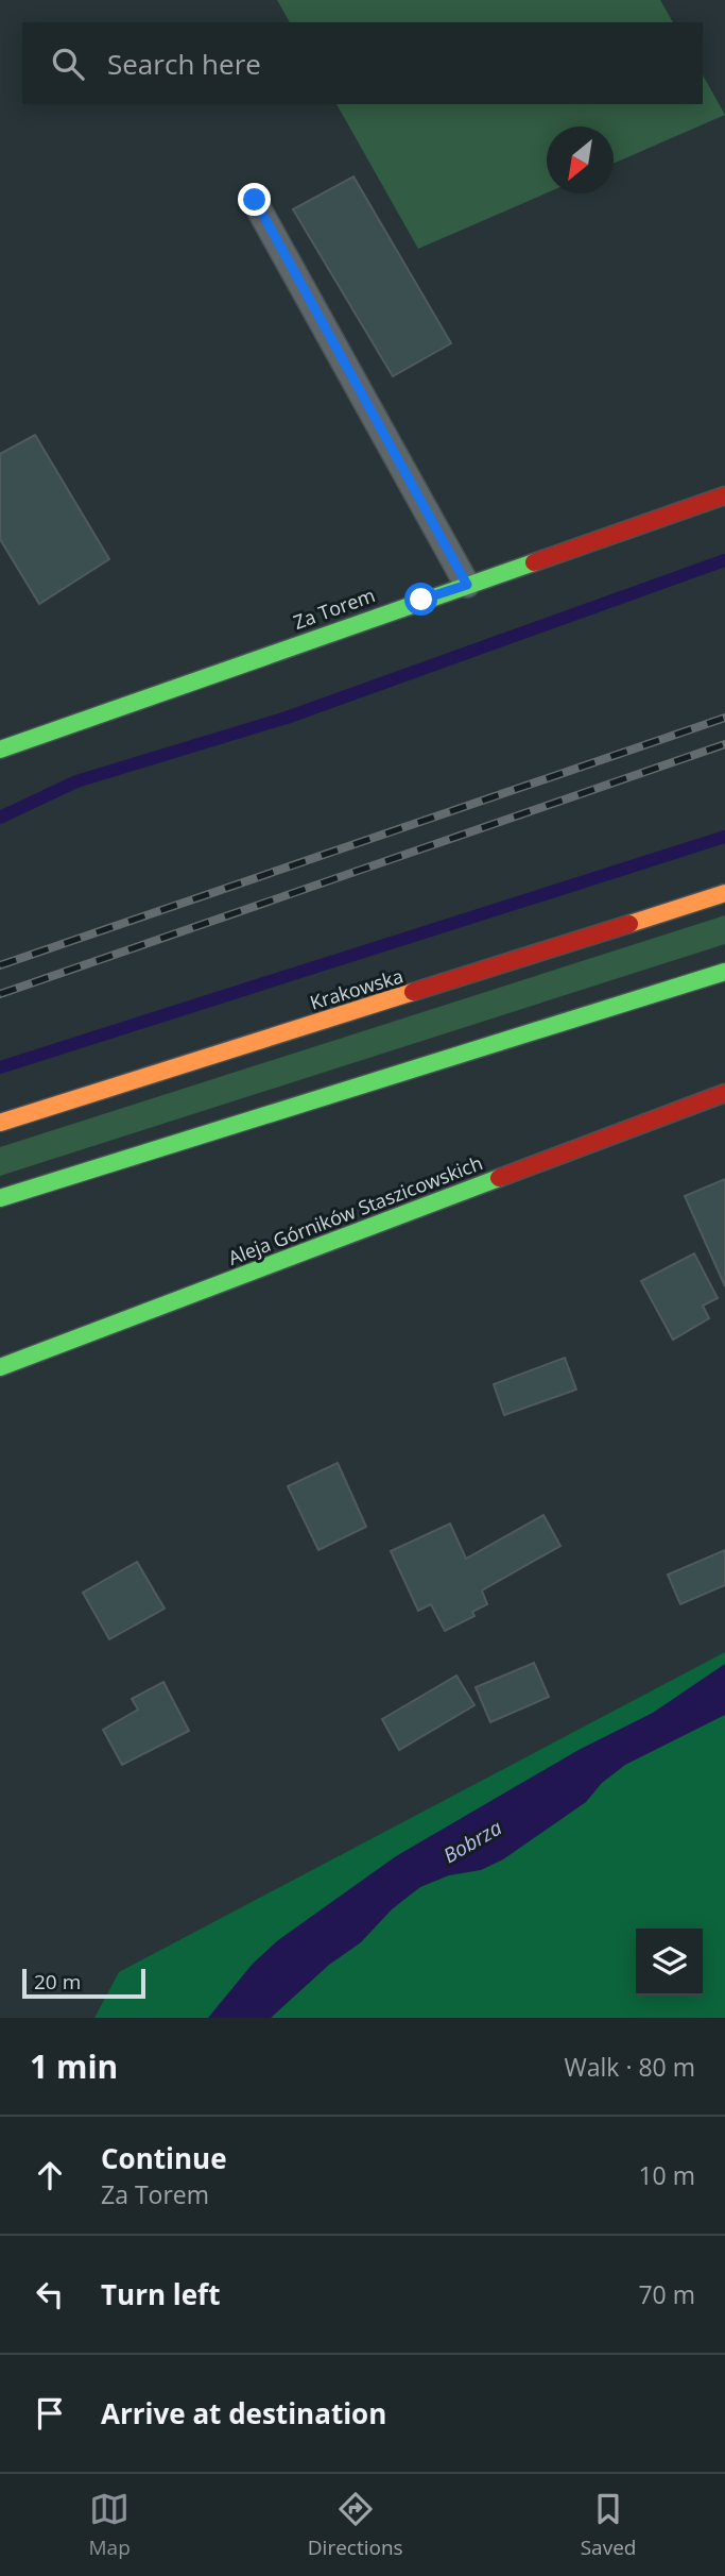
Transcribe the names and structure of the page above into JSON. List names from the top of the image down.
{
  "streets": {
    "street": ["Za Torem", "Krakowska", "Aleja Górników Staszicowskich"]
  },
  "water": ["Bobrza"],
  "scale_bar": "20 m",
  "north": "bottom left",
  "page": {
    "search": "Search here",
    "scale": "20 m",
    "heading": ["1 min", "Walk · 80 m"],
    "list": [
      ["Continue", "Za Torem", "10 m"],
      ["Turn left", "70 m"],
      "Arrive at destination"
    ],
    "nav": ["Map", "Directions", "Saved"]
  }
}
